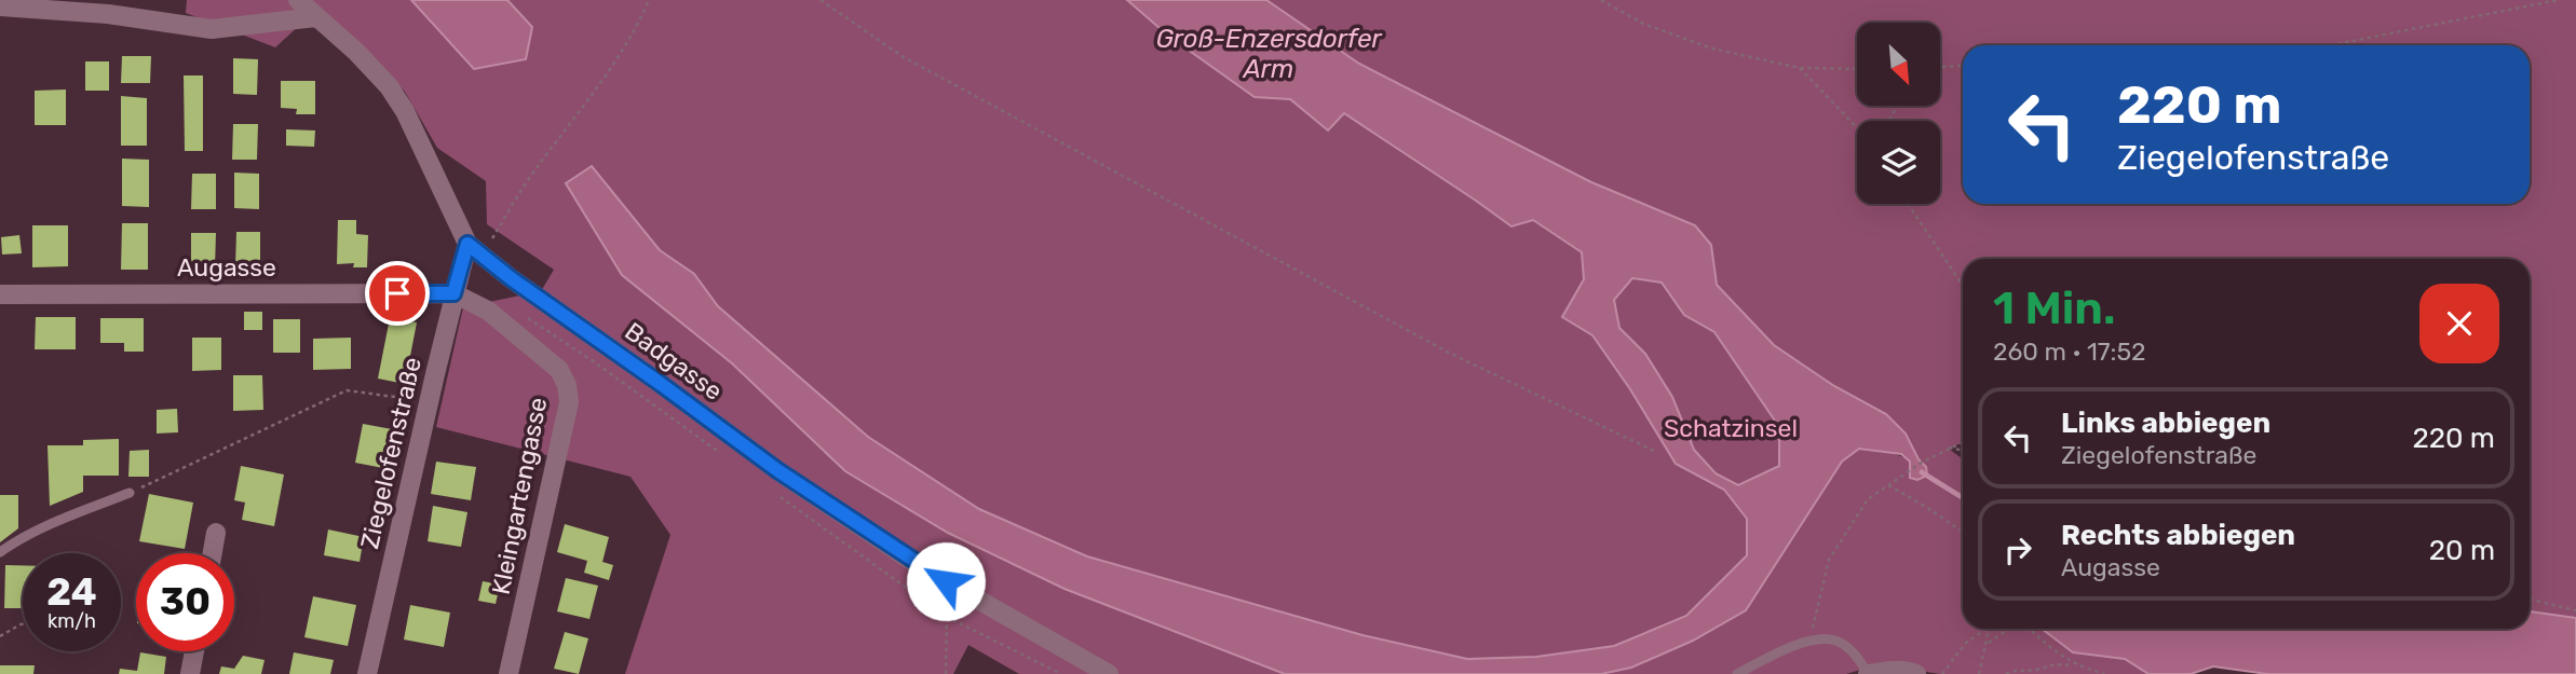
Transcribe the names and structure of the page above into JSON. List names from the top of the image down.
{
  "streets": {
    "street": [
      "Augasse",
      "Badgasse",
      "Ziegelofenstraße",
      "Kleingartengasse"
    ]
  },
  "crossings": [
    ["Augasse", "Ziegelofenstraße"],
    ["Augasse", "Kleingartengasse"],
    ["Badgasse", "Ziegelofenstraße"],
    ["Ziegelofenstraße", "Kleingartengasse"]
  ],
  "water": ["Groß-Enzersdorfer Arm"],
  "parks": ["Schatzinsel"],
  "north": "bottom right",
  "page": {
    "turn": ["220 m", "Ziegelofenstraße"],
    "heading": ["1 Min.", "260 m · 17:52"],
    "list": [
      {
        "name": "Links abbiegen",
        "note": "Ziegelofenstraße",
        "value": "220 m"
      },
      {
        "name": "Rechts abbiegen",
        "note": "Augasse",
        "value": "20 m"
      }
    ],
    "speed": "24 km/h",
    "limit": "30"
  }
}
